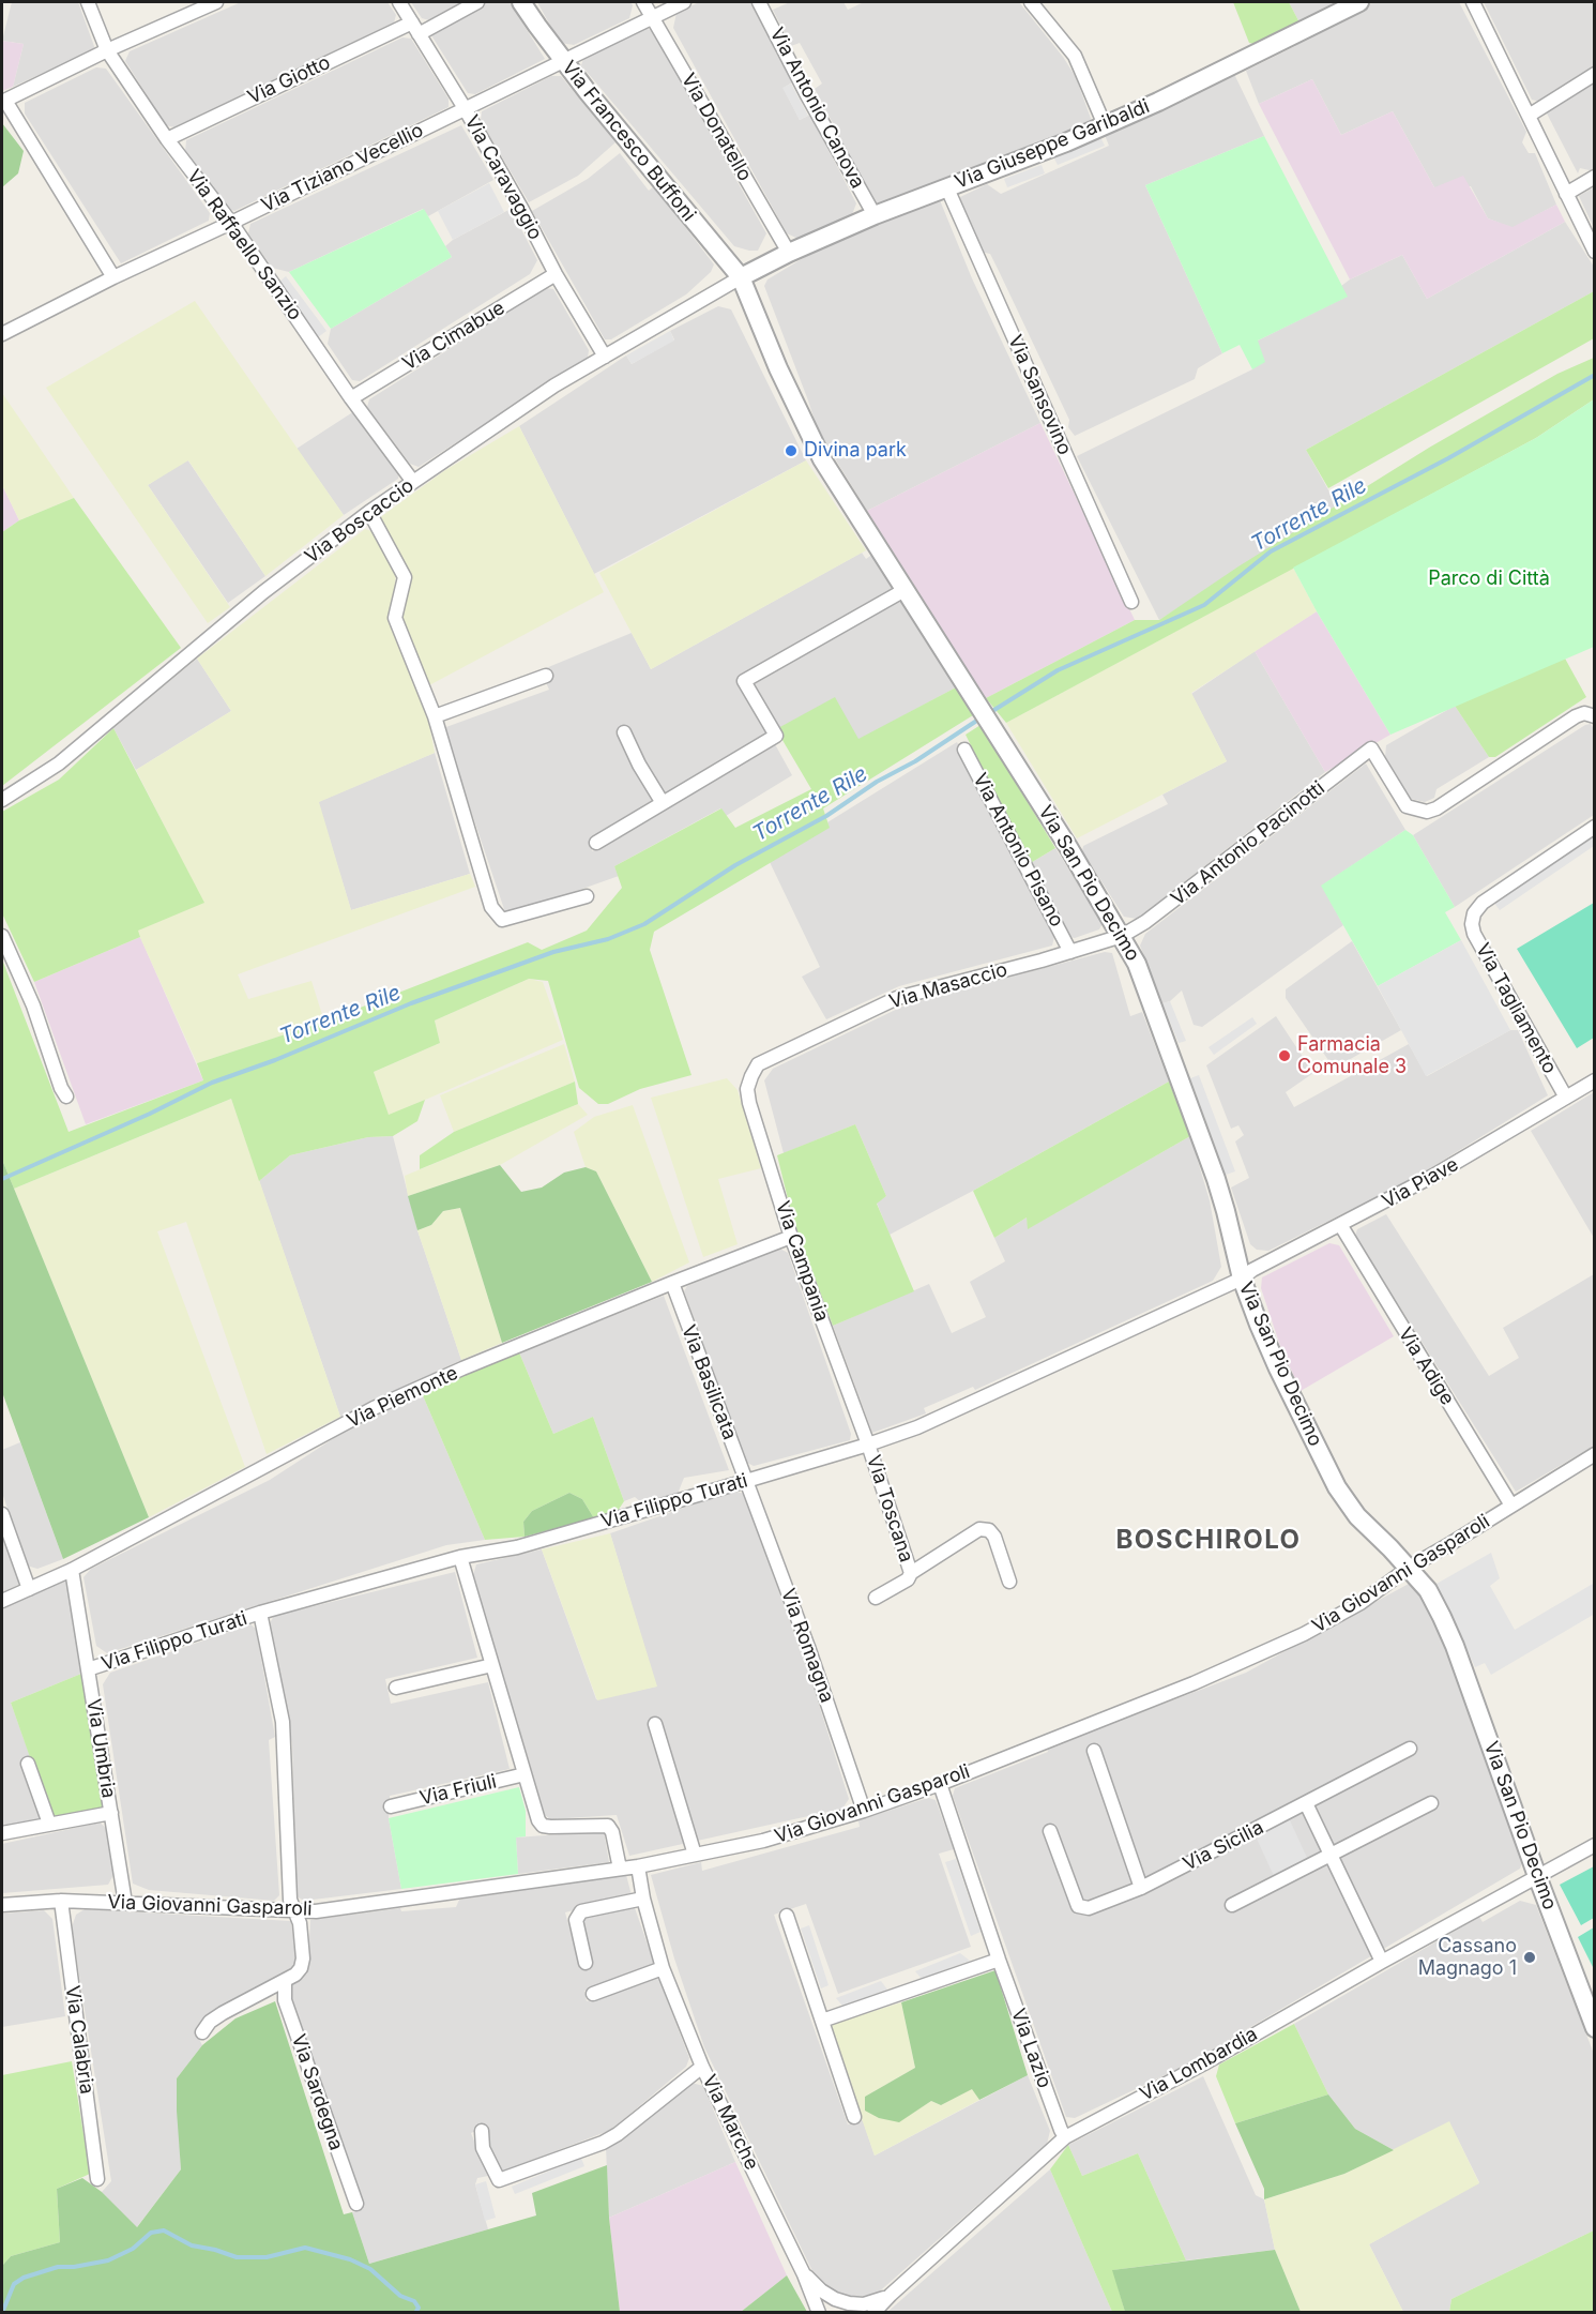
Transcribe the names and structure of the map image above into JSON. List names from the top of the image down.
{
  "streets": {
    "street": [
      "Via Giotto",
      "Via Antonio Canova",
      "Via Donatello",
      "Via Francesco Buffoni",
      "Via Giuseppe Garibaldi",
      "Via Tiziano Vecellio",
      "Via Caravaggio",
      "Via Raffaello Sanzio",
      "Via Cimabue",
      "Via Sansovino",
      "Via Boscaccio",
      "Via Antonio Pacinotti",
      "Via Antonio Pisano",
      "Via San Pio Decimo",
      "Via Masaccio",
      "Via Tagliamento",
      "Via Piave",
      "Via Campania",
      "Via Adige",
      "Via Basilicata",
      "Via Piemonte",
      "Via Filippo Turati",
      "Via Toscana",
      "Via Giovanni Gasparoli",
      "Via Romagna",
      "Via Umbria",
      "Via Friuli",
      "Via Sicilia",
      "Via Calabria",
      "Via Lazio",
      "Via Lombardia",
      "Via Sardegna",
      "Via Marche"
    ]
  },
  "crossings": [
    ["Via Giotto", "Via Caravaggio"],
    ["Via Giotto", "Via Raffaello Sanzio"],
    ["Via Antonio Canova", "Via Giuseppe Garibaldi"],
    ["Via Donatello", "Via Giuseppe Garibaldi"],
    ["Via Donatello", "Via Tiziano Vecellio"],
    ["Via Francesco Buffoni", "Via Giuseppe Garibaldi"],
    ["Via Francesco Buffoni", "Via Tiziano Vecellio"],
    ["Via Francesco Buffoni", "Via Boscaccio"],
    ["Via Francesco Buffoni", "Via San Pio Decimo"],
    ["Via Giuseppe Garibaldi", "Via Sansovino"],
    ["Via Giuseppe Garibaldi", "Via Boscaccio"],
    ["Via Giuseppe Garibaldi", "Via San Pio Decimo"],
    ["Via Tiziano Vecellio", "Via Caravaggio"],
    ["Via Tiziano Vecellio", "Via Raffaello Sanzio"],
    ["Via Caravaggio", "Via Cimabue"],
    ["Via Caravaggio", "Via Boscaccio"],
    ["Via Raffaello Sanzio", "Via Cimabue"],
    ["Via Raffaello Sanzio", "Via Boscaccio"],
    ["Via Boscaccio", "Via San Pio Decimo"],
    ["Via Antonio Pacinotti", "Via San Pio Decimo"],
    ["Via Antonio Pacinotti", "Via Masaccio"],
    ["Via Antonio Pisano", "Via Masaccio"],
    ["Via San Pio Decimo", "Via Masaccio"],
    ["Via San Pio Decimo", "Via Piave"],
    ["Via San Pio Decimo", "Via Filippo Turati"],
    ["Via San Pio Decimo", "Via Giovanni Gasparoli"],
    ["Via San Pio Decimo", "Via Lombardia"],
    ["Via Masaccio", "Via Campania"],
    ["Via Tagliamento", "Via Piave"],
    ["Via Piave", "Via Adige"],
    ["Via Piave", "Via Filippo Turati"],
    ["Via Campania", "Via Piemonte"],
    ["Via Campania", "Via Filippo Turati"],
    ["Via Campania", "Via Toscana"],
    ["Via Adige", "Via Giovanni Gasparoli"],
    ["Via Basilicata", "Via Piemonte"],
    ["Via Basilicata", "Via Filippo Turati"],
    ["Via Basilicata", "Via Romagna"],
    ["Via Piemonte", "Via Umbria"],
    ["Via Filippo Turati", "Via Toscana"],
    ["Via Filippo Turati", "Via Romagna"],
    ["Via Filippo Turati", "Via Umbria"],
    ["Via Giovanni Gasparoli", "Via Romagna"],
    ["Via Giovanni Gasparoli", "Via Umbria"],
    ["Via Giovanni Gasparoli", "Via Calabria"],
    ["Via Giovanni Gasparoli", "Via Lazio"],
    ["Via Giovanni Gasparoli", "Via Marche"],
    ["Via Lazio", "Via Lombardia"],
    ["Via Lombardia", "Via Marche"]
  ],
  "districts": ["BOSCHIROLO"],
  "water": ["Torrente Rile"],
  "parks": ["Parco di Città"],
  "places": ["Divina park", "Farmacia Comunale 3", "Cassano Magnago 1"]
}
